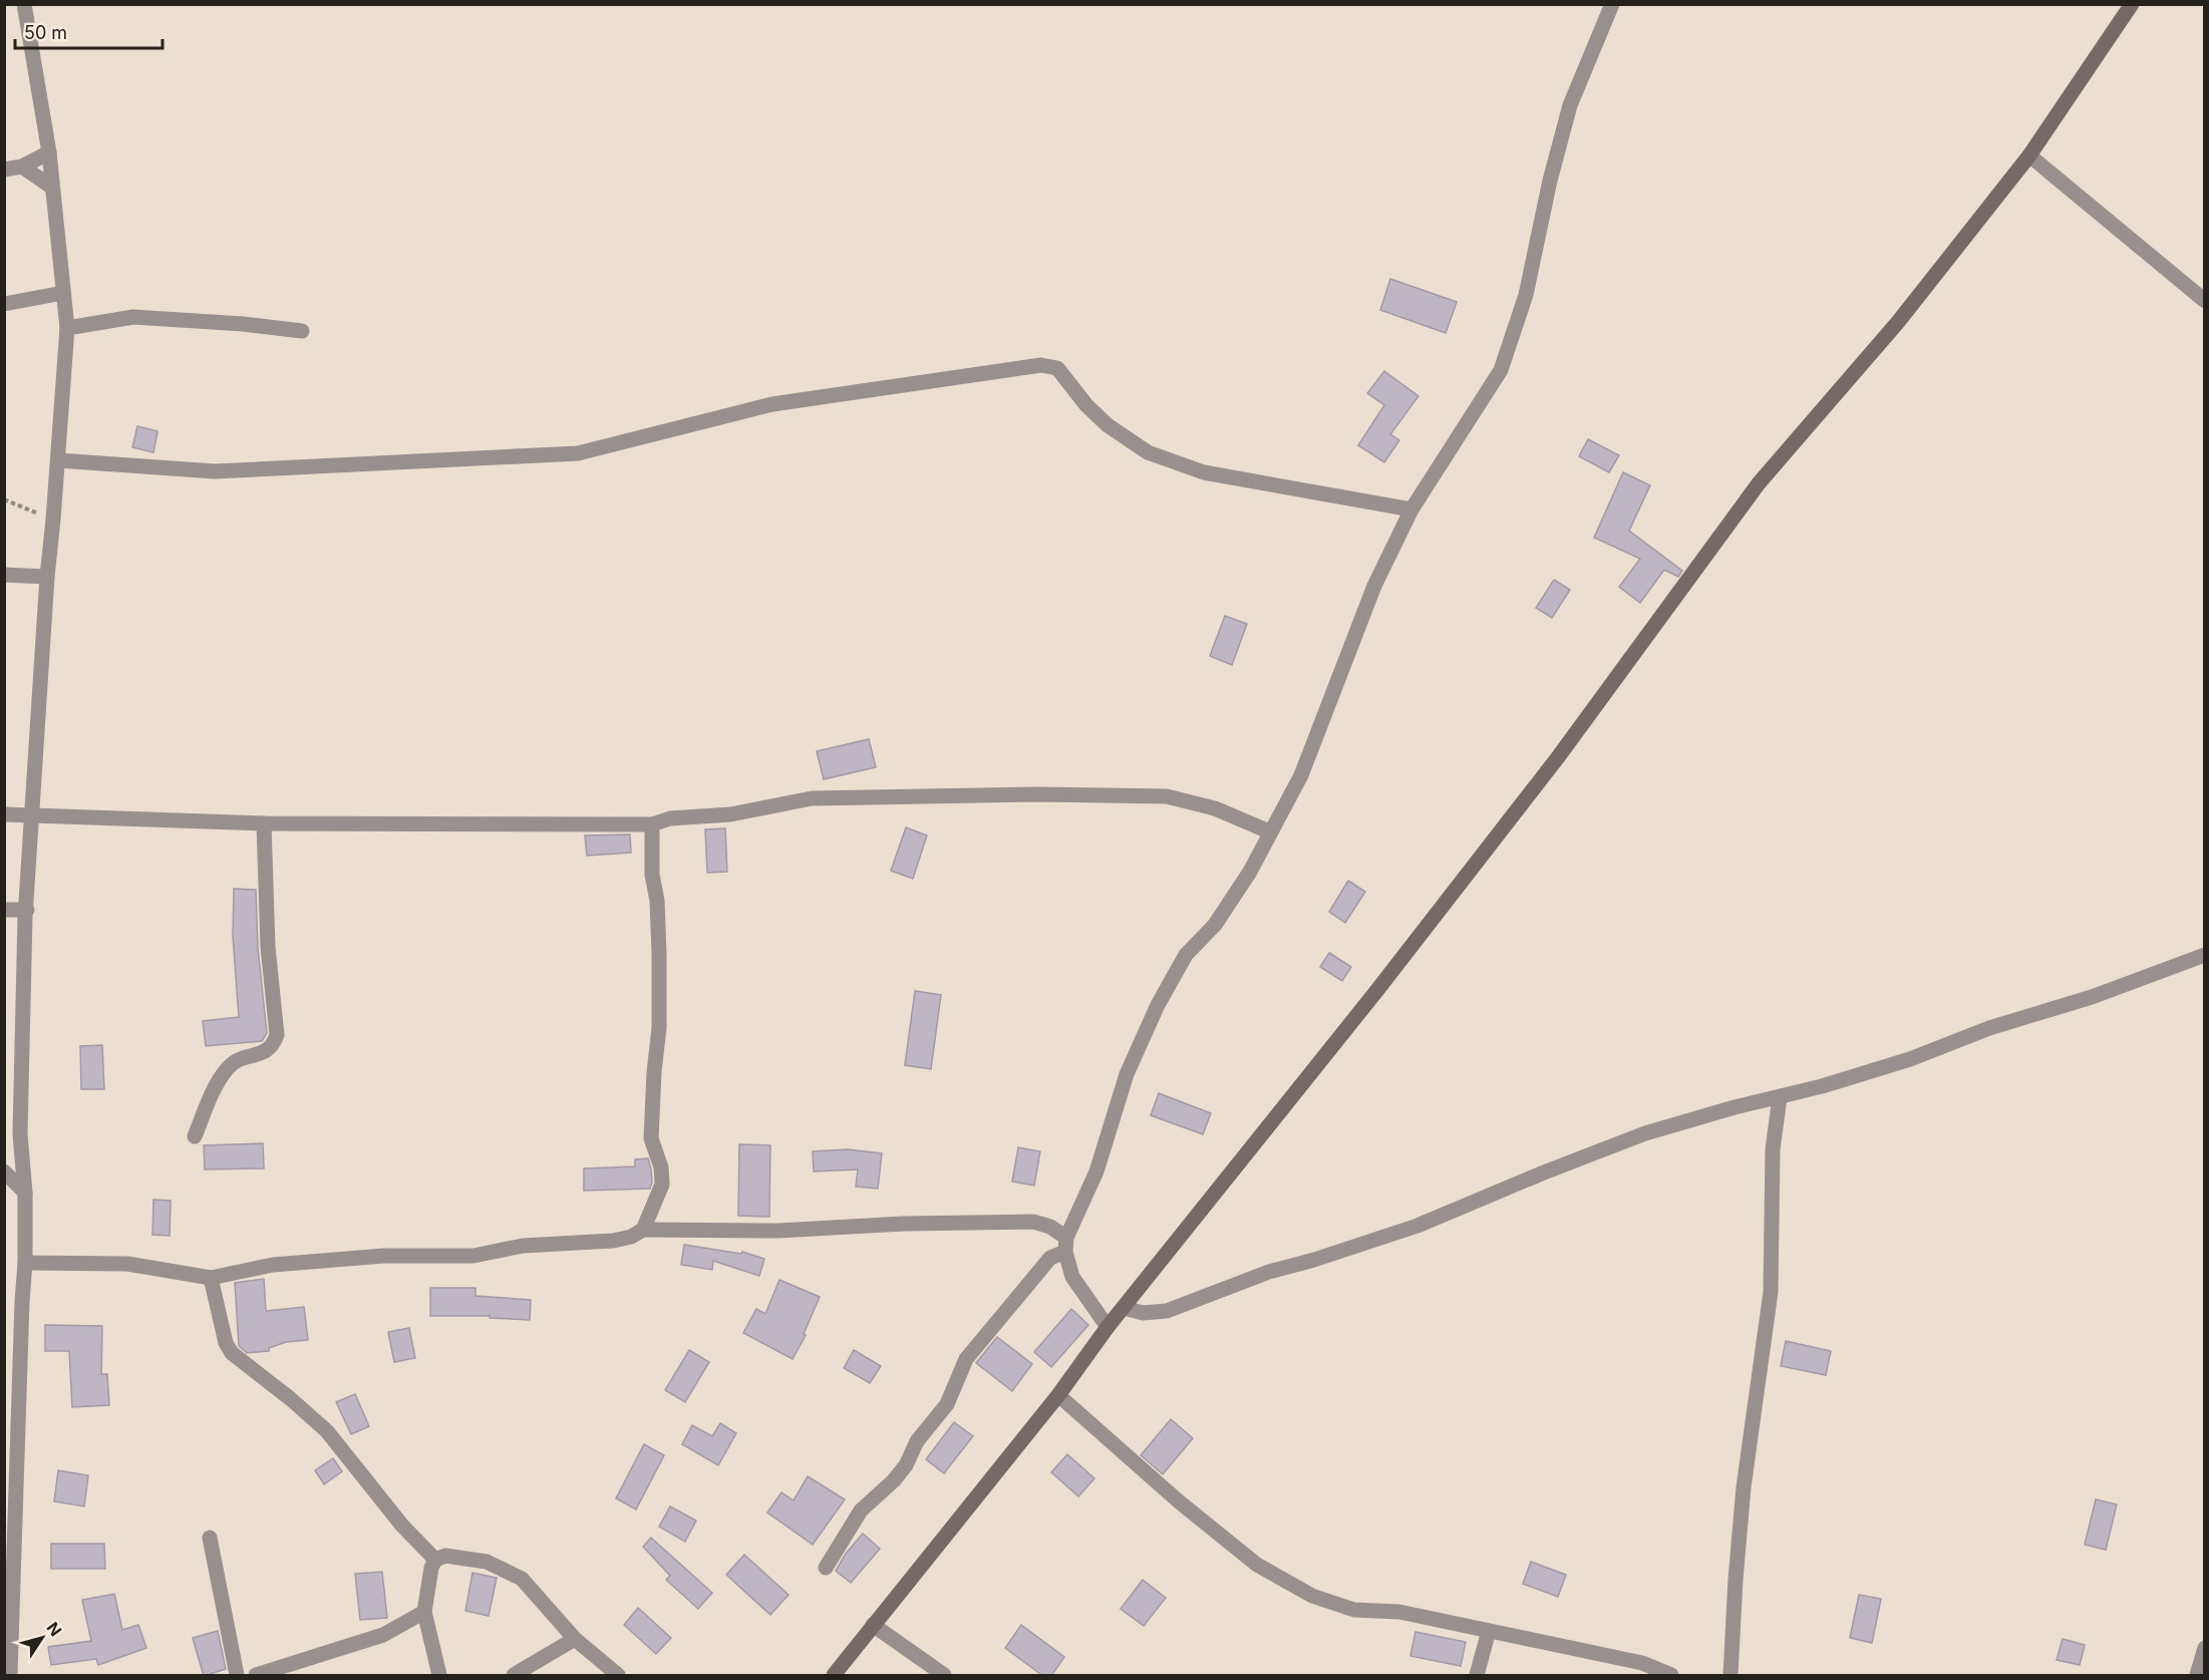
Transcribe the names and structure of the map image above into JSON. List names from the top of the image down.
{
  "scale_bar": "50 m",
  "north": "top right"
}
